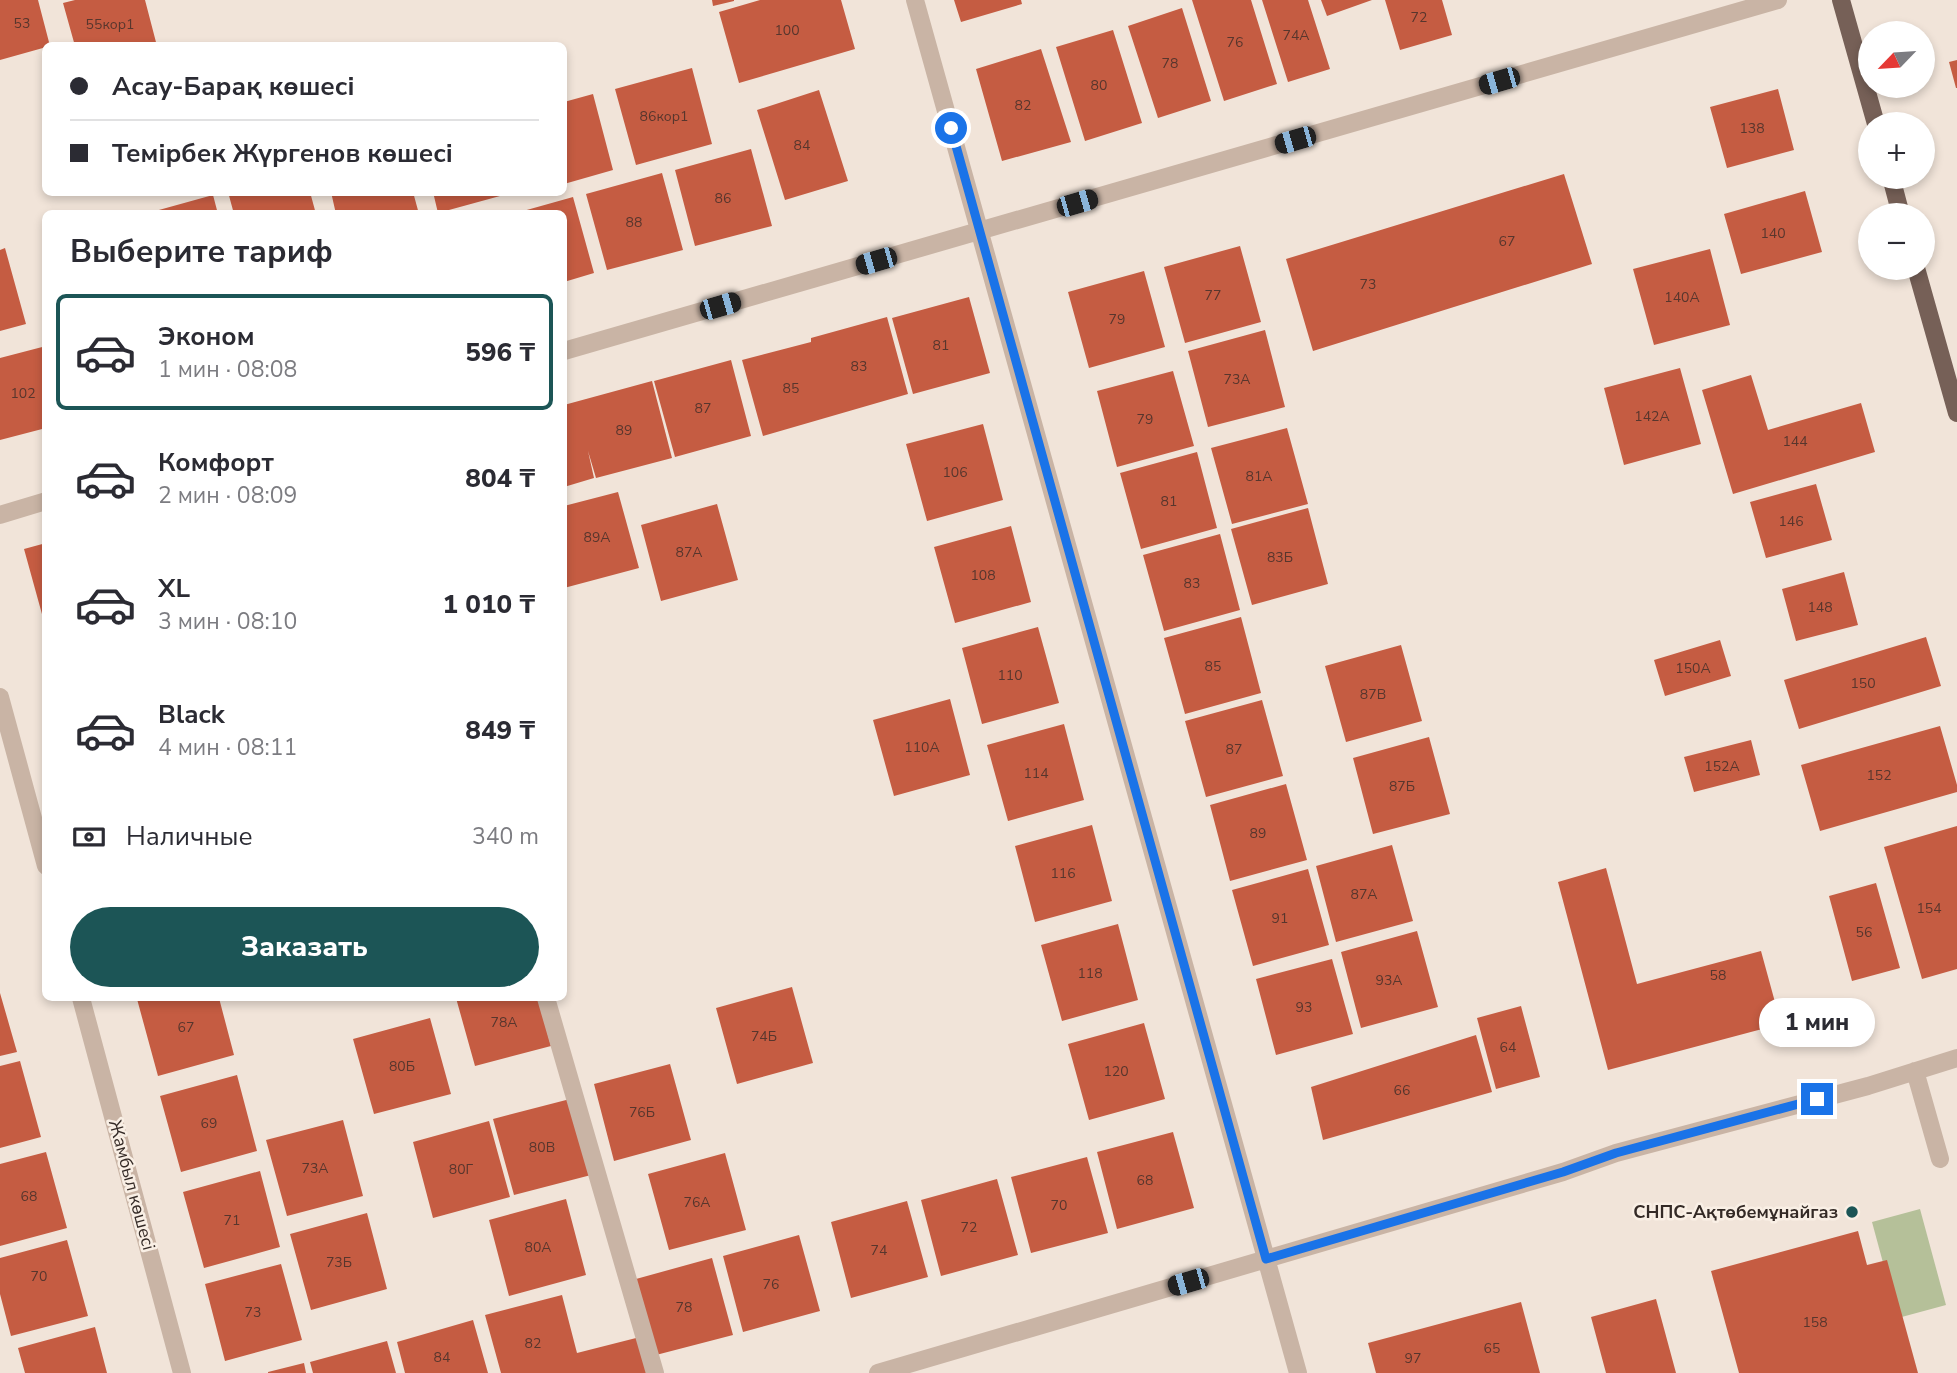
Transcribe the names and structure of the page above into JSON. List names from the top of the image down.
{
  "streets": {
    "street": ["Жамбыл көшесі"]
  },
  "places": ["СНПС-Ақтөбемұнайгаз"],
  "house_numbers": [
    "72",
    "53",
    "55кор1",
    "100",
    "74А",
    "76",
    "78",
    "80",
    "82",
    "86кор1",
    "138",
    "84",
    "86",
    "88",
    "140",
    "67",
    "73",
    "77",
    "140А",
    "79",
    "81",
    "83",
    "73А",
    "85",
    "102",
    "87",
    "142А",
    "79",
    "89",
    "144",
    "106",
    "81А",
    "81",
    "146",
    "89А",
    "87А",
    "83Б",
    "108",
    "83",
    "148",
    "85",
    "150А",
    "110",
    "150",
    "87В",
    "110А",
    "87",
    "152А",
    "114",
    "152",
    "87Б",
    "89",
    "116",
    "87А",
    "154",
    "91",
    "56",
    "118",
    "58",
    "93А",
    "93",
    "78А",
    "67",
    "74Б",
    "64",
    "80Б",
    "120",
    "66",
    "76Б",
    "69",
    "80В",
    "73А",
    "80Г",
    "68",
    "68",
    "76А",
    "70",
    "71",
    "72",
    "80А",
    "74",
    "73Б",
    "70",
    "76",
    "78",
    "73",
    "158",
    "82",
    "65",
    "84",
    "97"
  ],
  "north": "bottom left",
  "page": {
    "map_buttons": ["+", "−"],
    "banner": ["Асау-Барақ көшесі", "Темірбек Жүргенов көшесі"],
    "heading": "Выберите тариф",
    "list": [
      {
        "name": "Эконом",
        "note": "1 мин · 08:08",
        "value": "596 ₸"
      },
      {
        "name": "Комфорт",
        "note": "2 мин · 08:09",
        "value": "804 ₸"
      },
      {
        "name": "XL",
        "note": "3 мин · 08:10",
        "value": "1 010 ₸"
      },
      {
        "name": "Black",
        "note": "4 мин · 08:11",
        "value": "849 ₸"
      }
    ],
    "pay": ["Наличные", "340 m"],
    "buttons": "Заказать",
    "bubble": "1 мин"
  }
}
